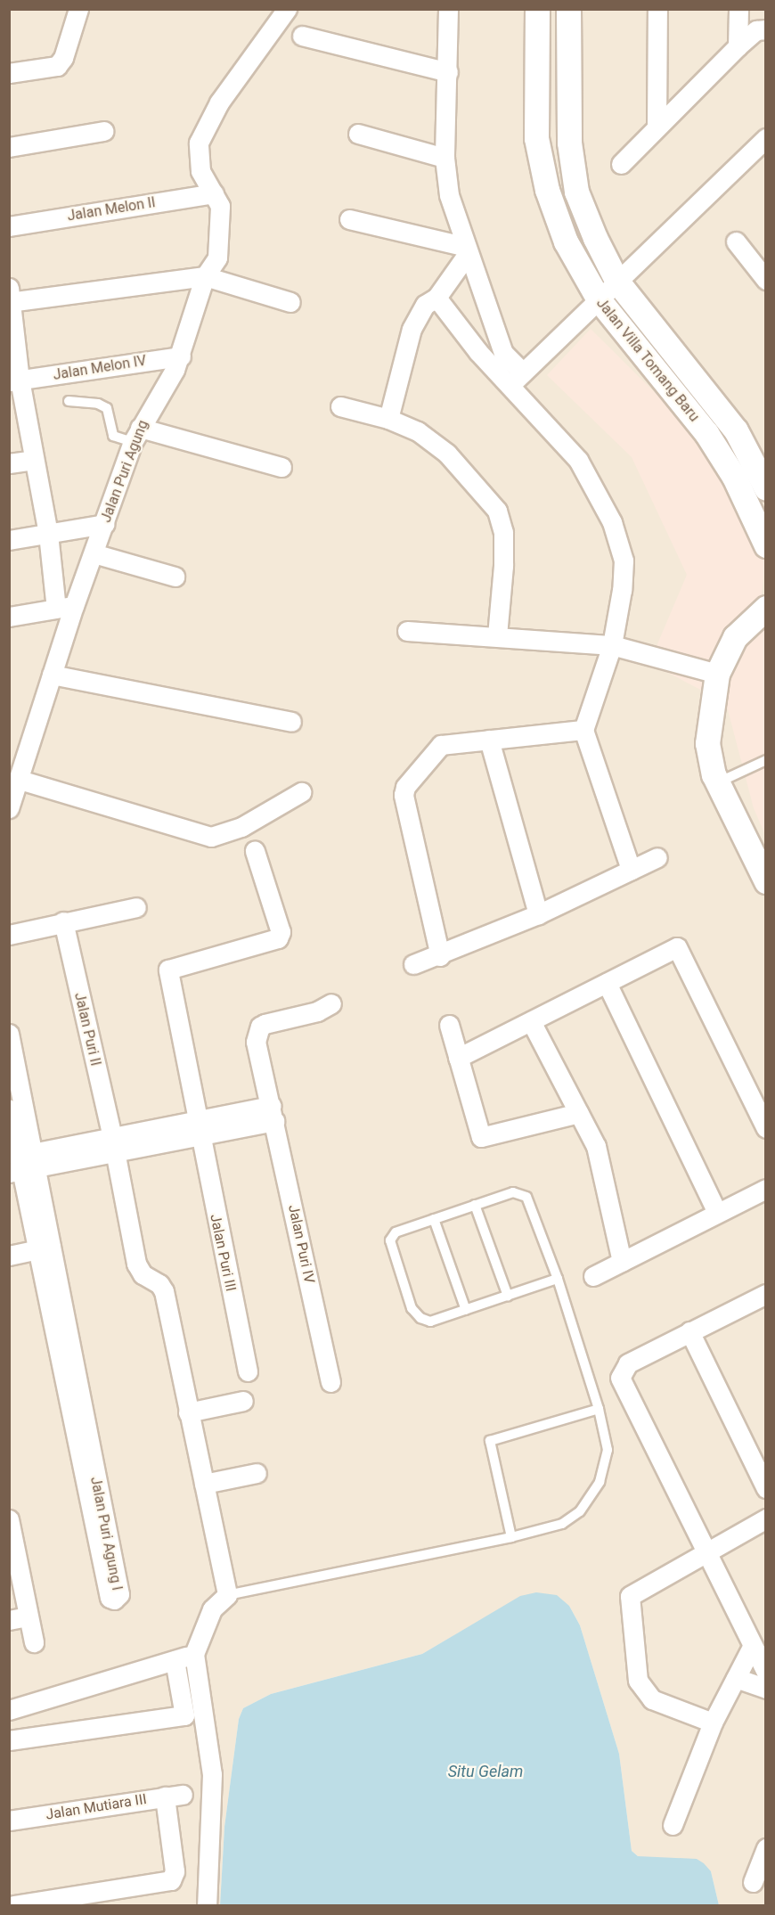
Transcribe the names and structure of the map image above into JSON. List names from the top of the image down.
{
  "streets": {
    "street": [
      "Jalan Melon II",
      "Jalan Villa Tomang Baru",
      "Jalan Melon IV",
      "Jalan Puri Agung",
      "Jalan Puri II",
      "Jalan Puri IV",
      "Jalan Puri III",
      "Jalan Puri Agung I",
      "Jalan Mutiara III"
    ]
  },
  "crossings": [
    ["Jalan Melon II", "Jalan Puri Agung"],
    ["Jalan Melon IV", "Jalan Puri Agung"]
  ],
  "water": ["Situ Gelam"]
}
